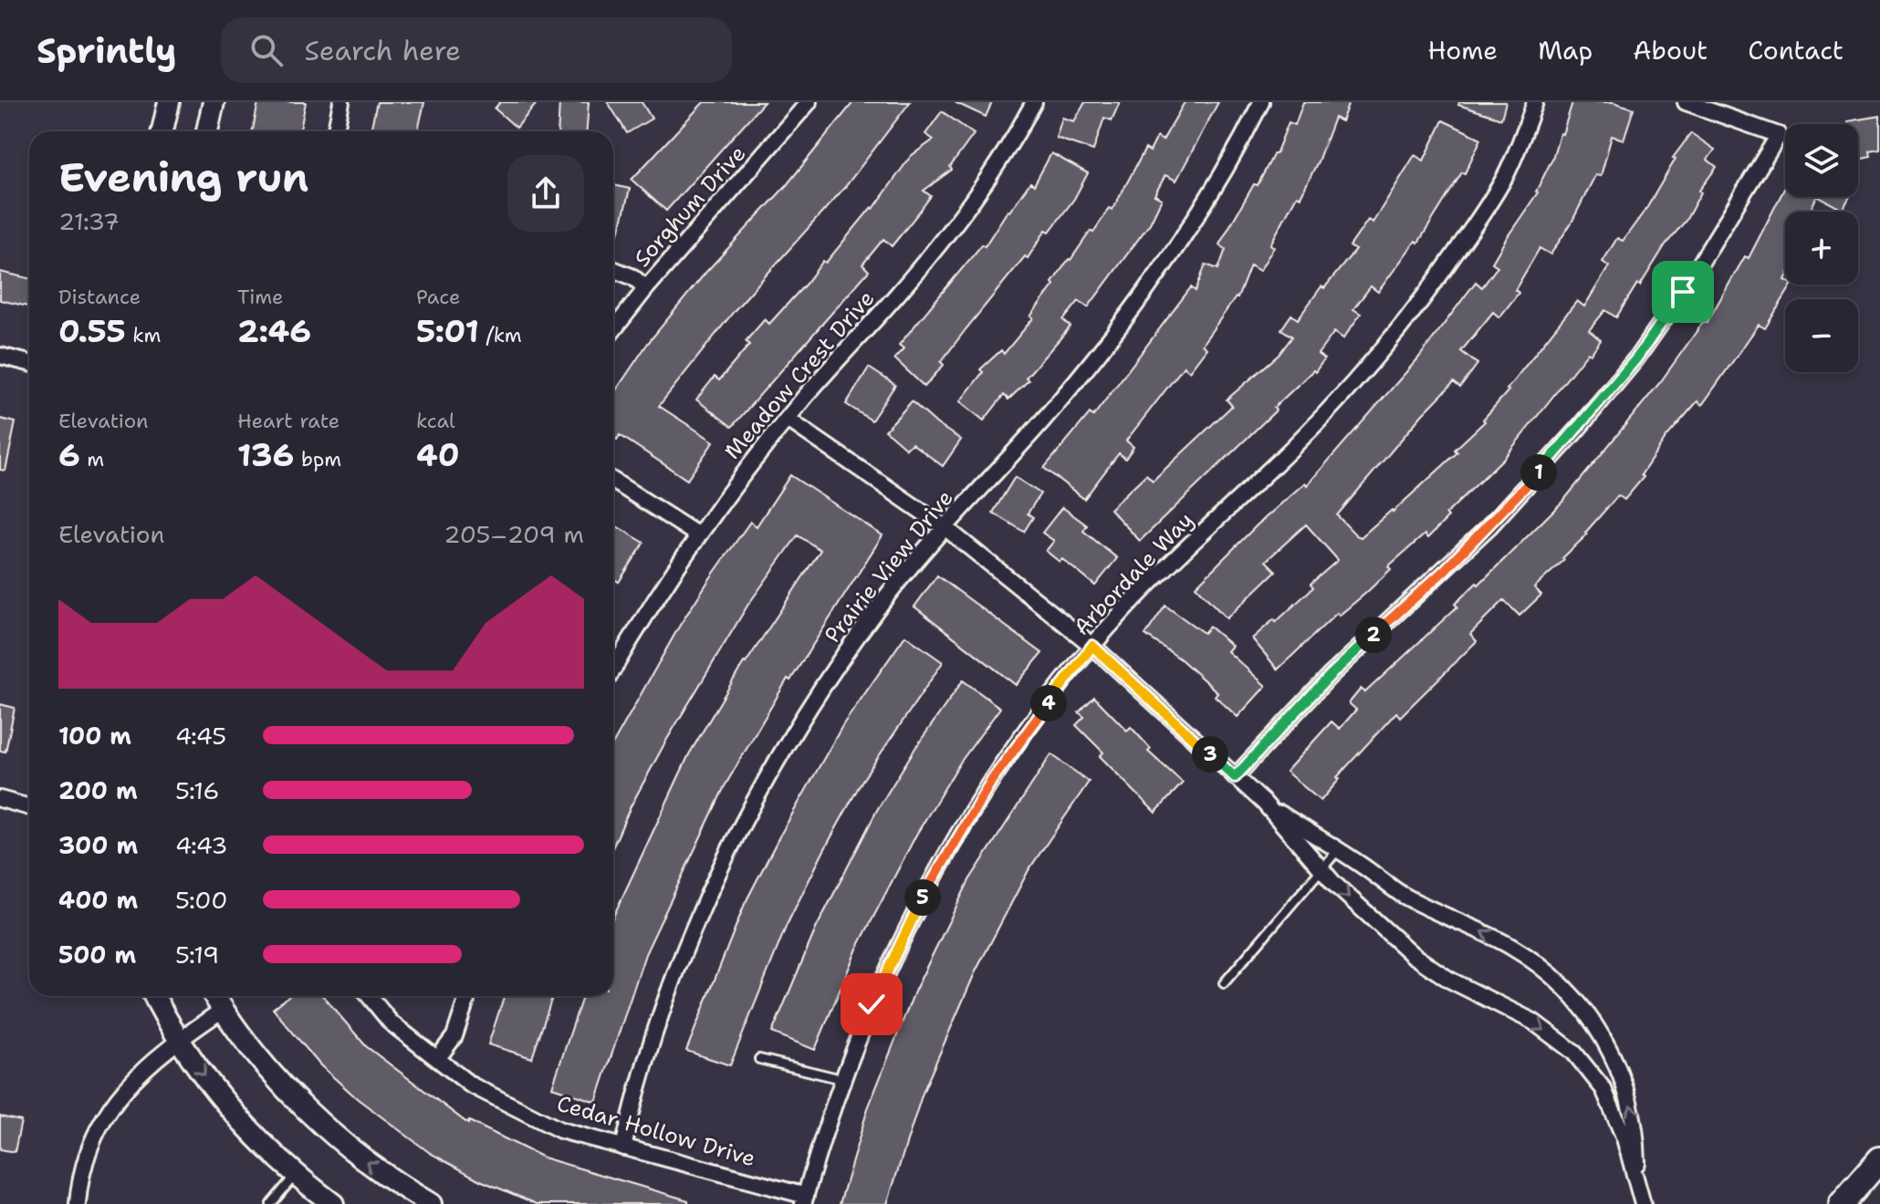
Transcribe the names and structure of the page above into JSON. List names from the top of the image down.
{
  "streets": {
    "street": [
      "Sorghum Drive",
      "Meadow Crest Drive",
      "Prairie View Drive",
      "Arbordale Way",
      "Cedar Hollow Drive"
    ]
  },
  "crossings": [
    ["Prairie View Drive", "Cedar Hollow Drive"],
    ["Arbordale Way", "Cedar Hollow Drive"]
  ],
  "page": {
    "header": "Sprintly",
    "search": "Search here",
    "nav": [
      "Home",
      "Map",
      "About",
      "Contact"
    ],
    "map_buttons": ["+", "−"],
    "heading": ["Evening run", "21:37"],
    "stats": [
      ["Distance", "0.55 km"],
      ["Time", "2:46"],
      ["Pace", "5:01 /km"],
      ["Elevation", "6 m"],
      ["Heart rate", "136 bpm"],
      ["kcal", "40"]
    ],
    "pins": [
      "1",
      "2",
      "4",
      "3",
      "5"
    ],
    "chart": ["Elevation", "205–209 m"],
    "list": [
      {
        "name": "100 m",
        "note": "4:45"
      },
      {
        "name": "200 m",
        "note": "5:16"
      },
      {
        "name": "300 m",
        "note": "4:43"
      },
      {
        "name": "400 m",
        "note": "5:00"
      },
      {
        "name": "500 m",
        "note": "5:19"
      }
    ]
  }
}
